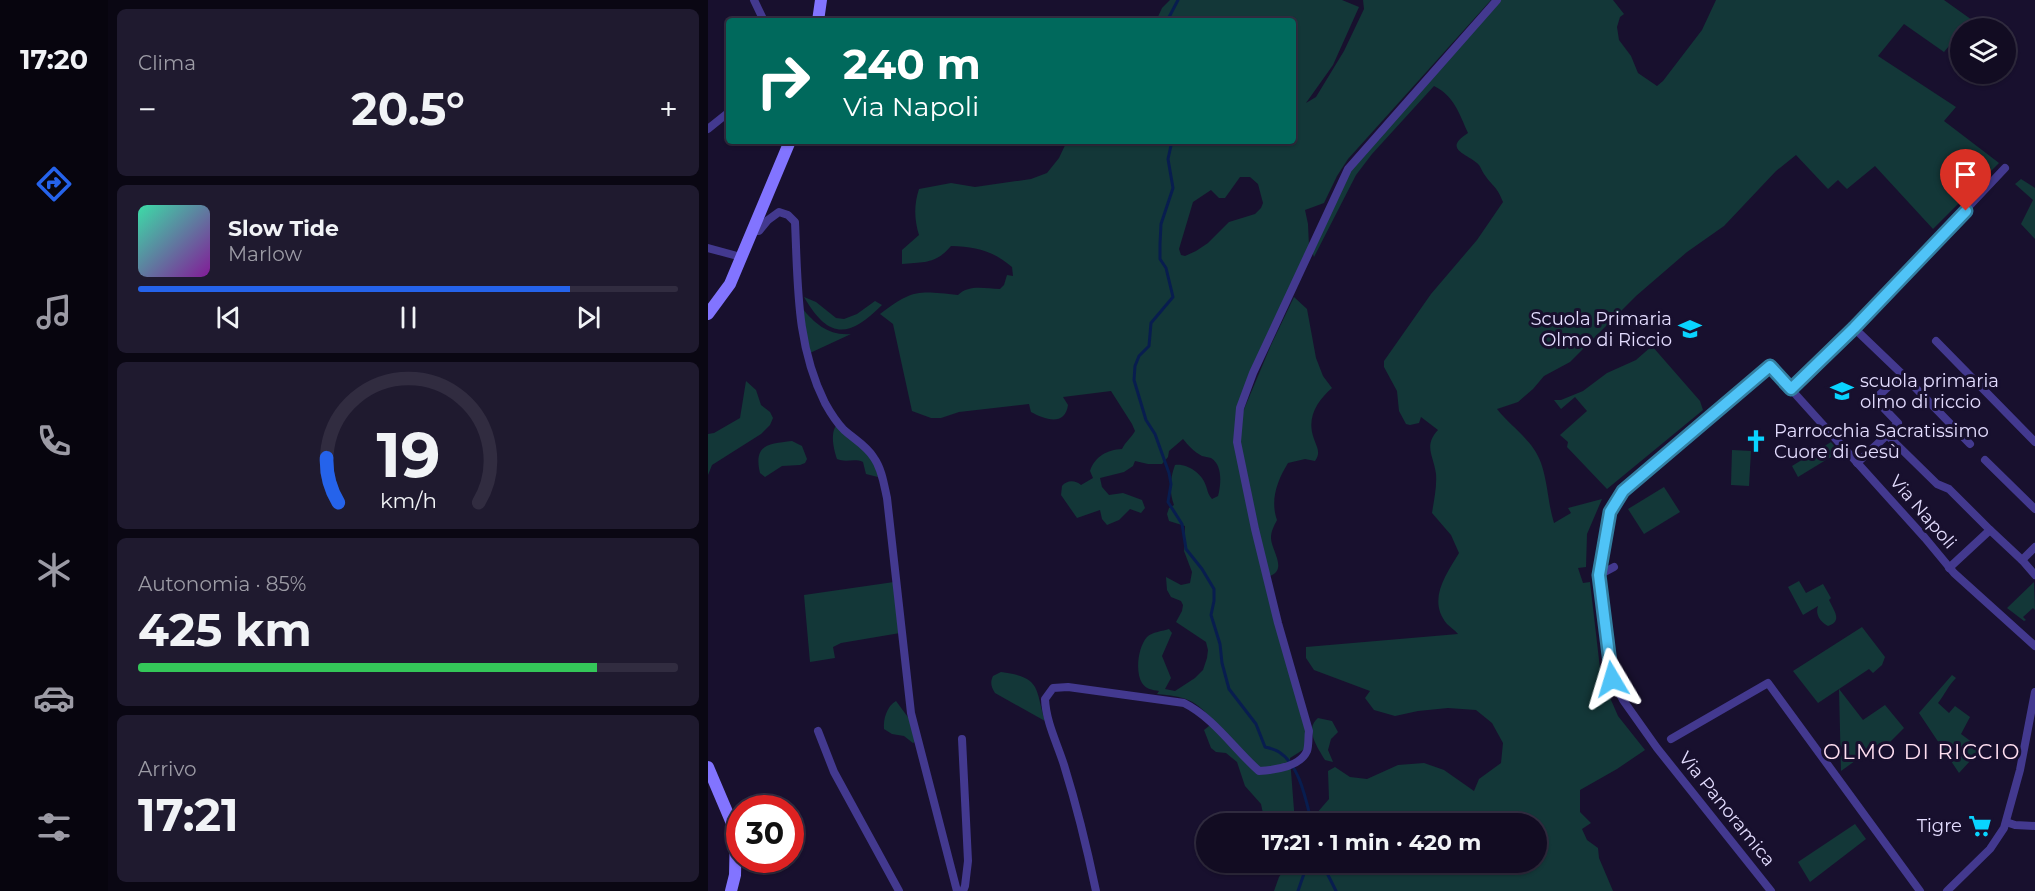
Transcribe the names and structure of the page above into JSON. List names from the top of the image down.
{
  "streets": {
    "street": ["Via Napoli", "Via Panoramica"]
  },
  "crossings": [
    ["Via Napoli", "Via Panoramica"]
  ],
  "districts": ["OLMO DI RICCIO"],
  "places": {
    "school or university": ["Scuola Primaria Olmo di Riccio", "scuola primaria olmo di riccio"],
    "church": ["Parrocchia Sacratissimo Cuore di Gesù"],
    "supermarket": ["Tigre"]
  },
  "page": {
    "tabs": "17:20",
    "tile": [
      "Clima",
      ["Autonomia · 85%", "425 km"],
      ["Arrivo", "17:21"]
    ],
    "turn": ["240 m", "Via Napoli"],
    "heat": ["−", "20.5°", "+"],
    "song": ["Slow Tide", "Marlow"],
    "limit": "30",
    "trip": "17:21 · 1 min · 420 m",
    "gauge": ["19", "km/h"]
  }
}
